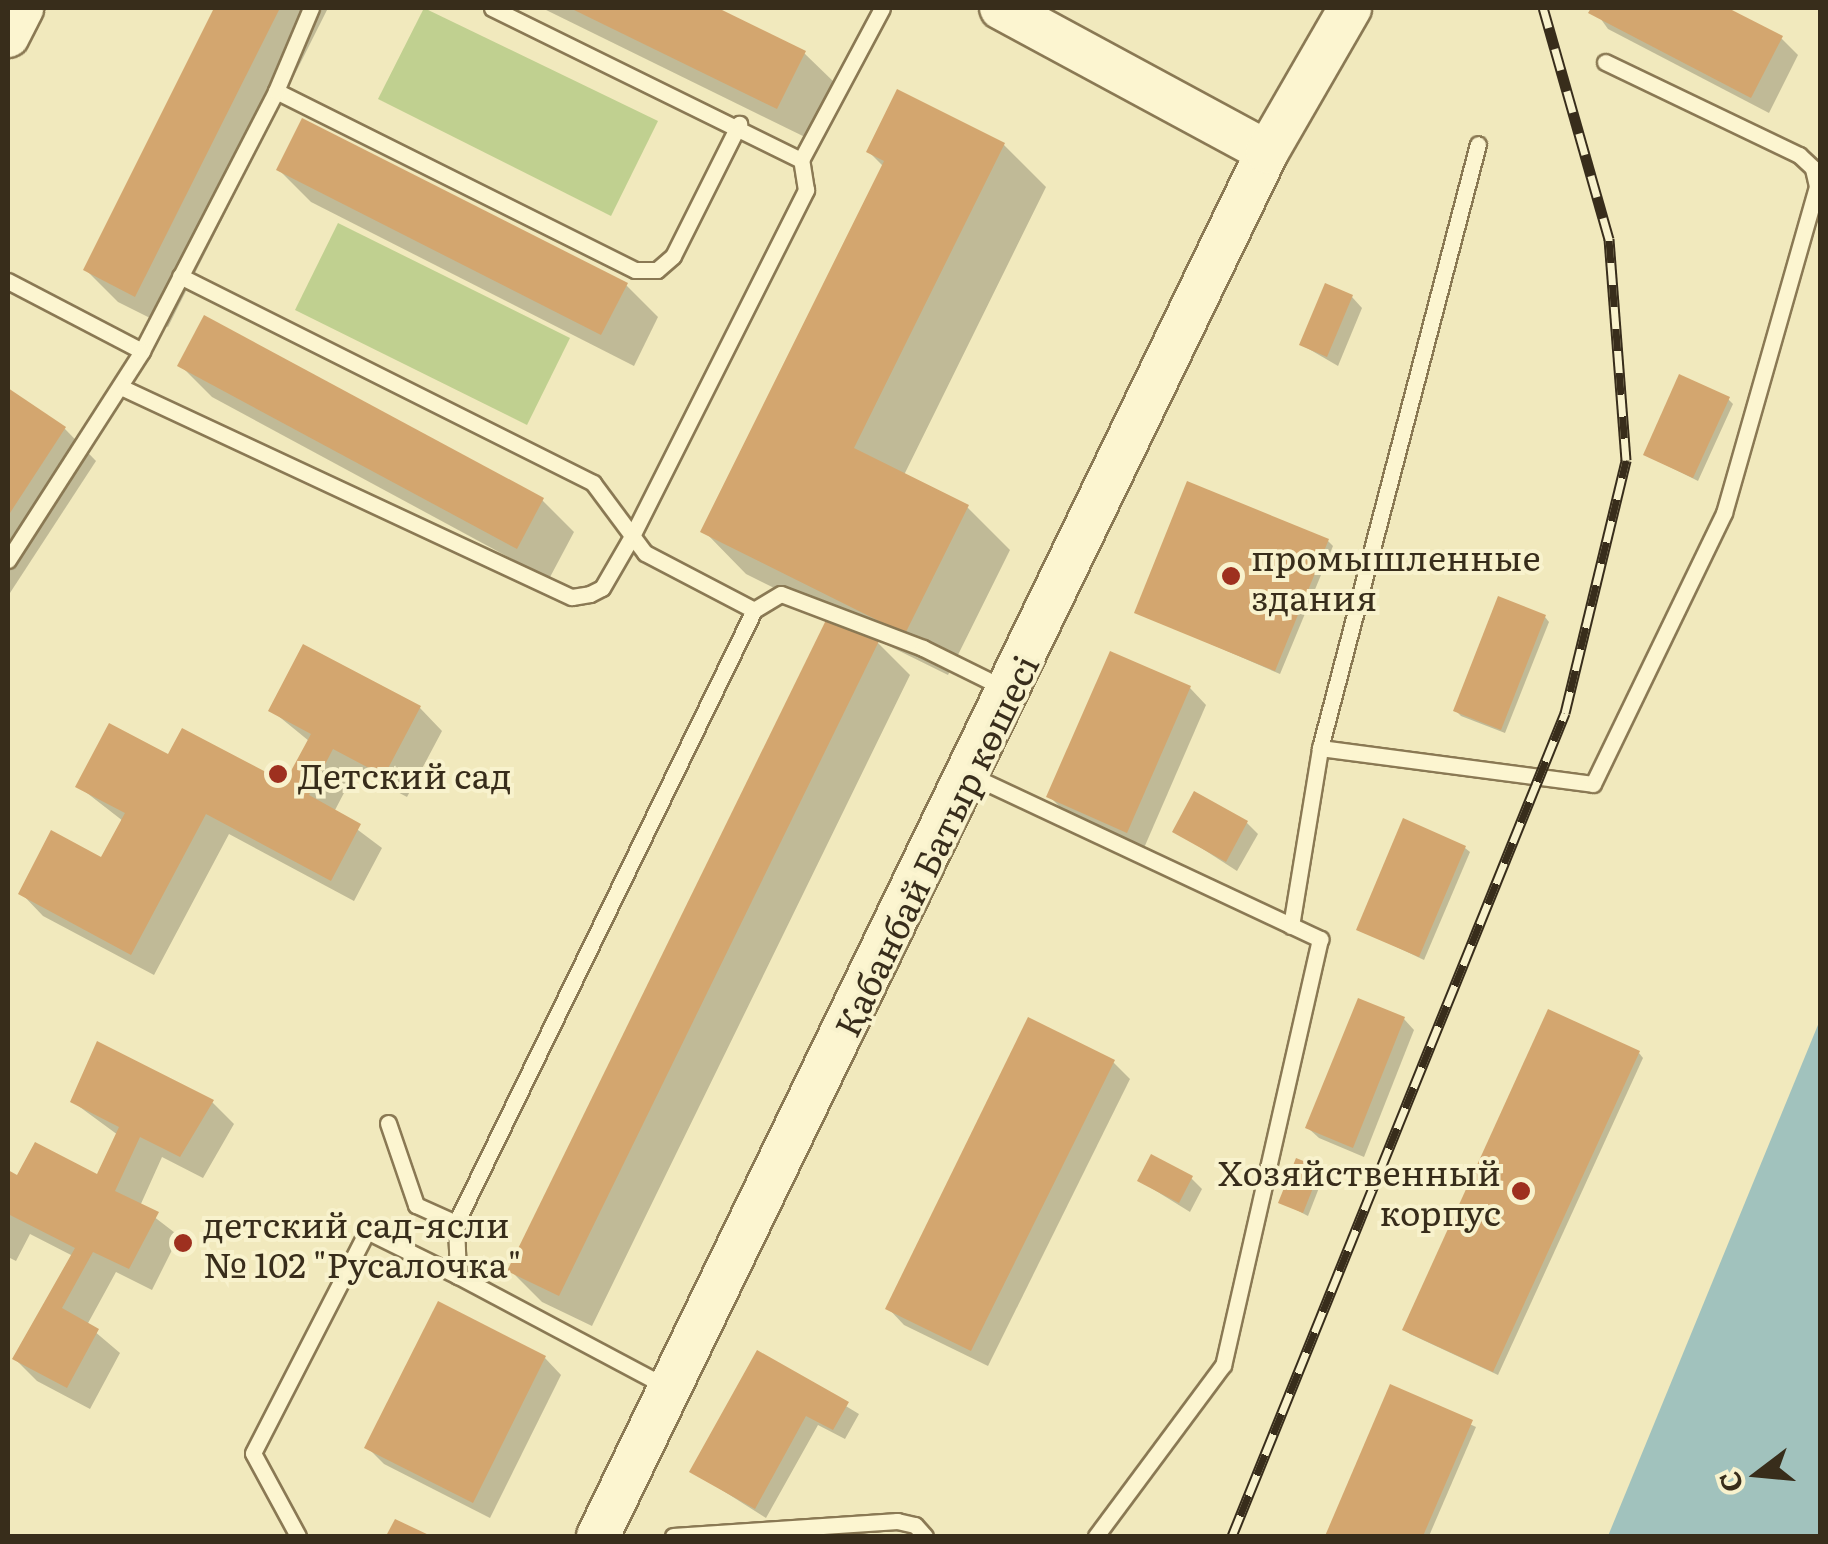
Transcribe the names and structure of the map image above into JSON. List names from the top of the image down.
{
  "streets": {
    "main road": ["Қабанбай Батыр көшесі"]
  },
  "places": [
    "промышленные здания",
    "Детский сад",
    "Хозяйственный корпус",
    "детский сад-ясли № 102 \"Русалочка\""
  ],
  "north": "left"
}
